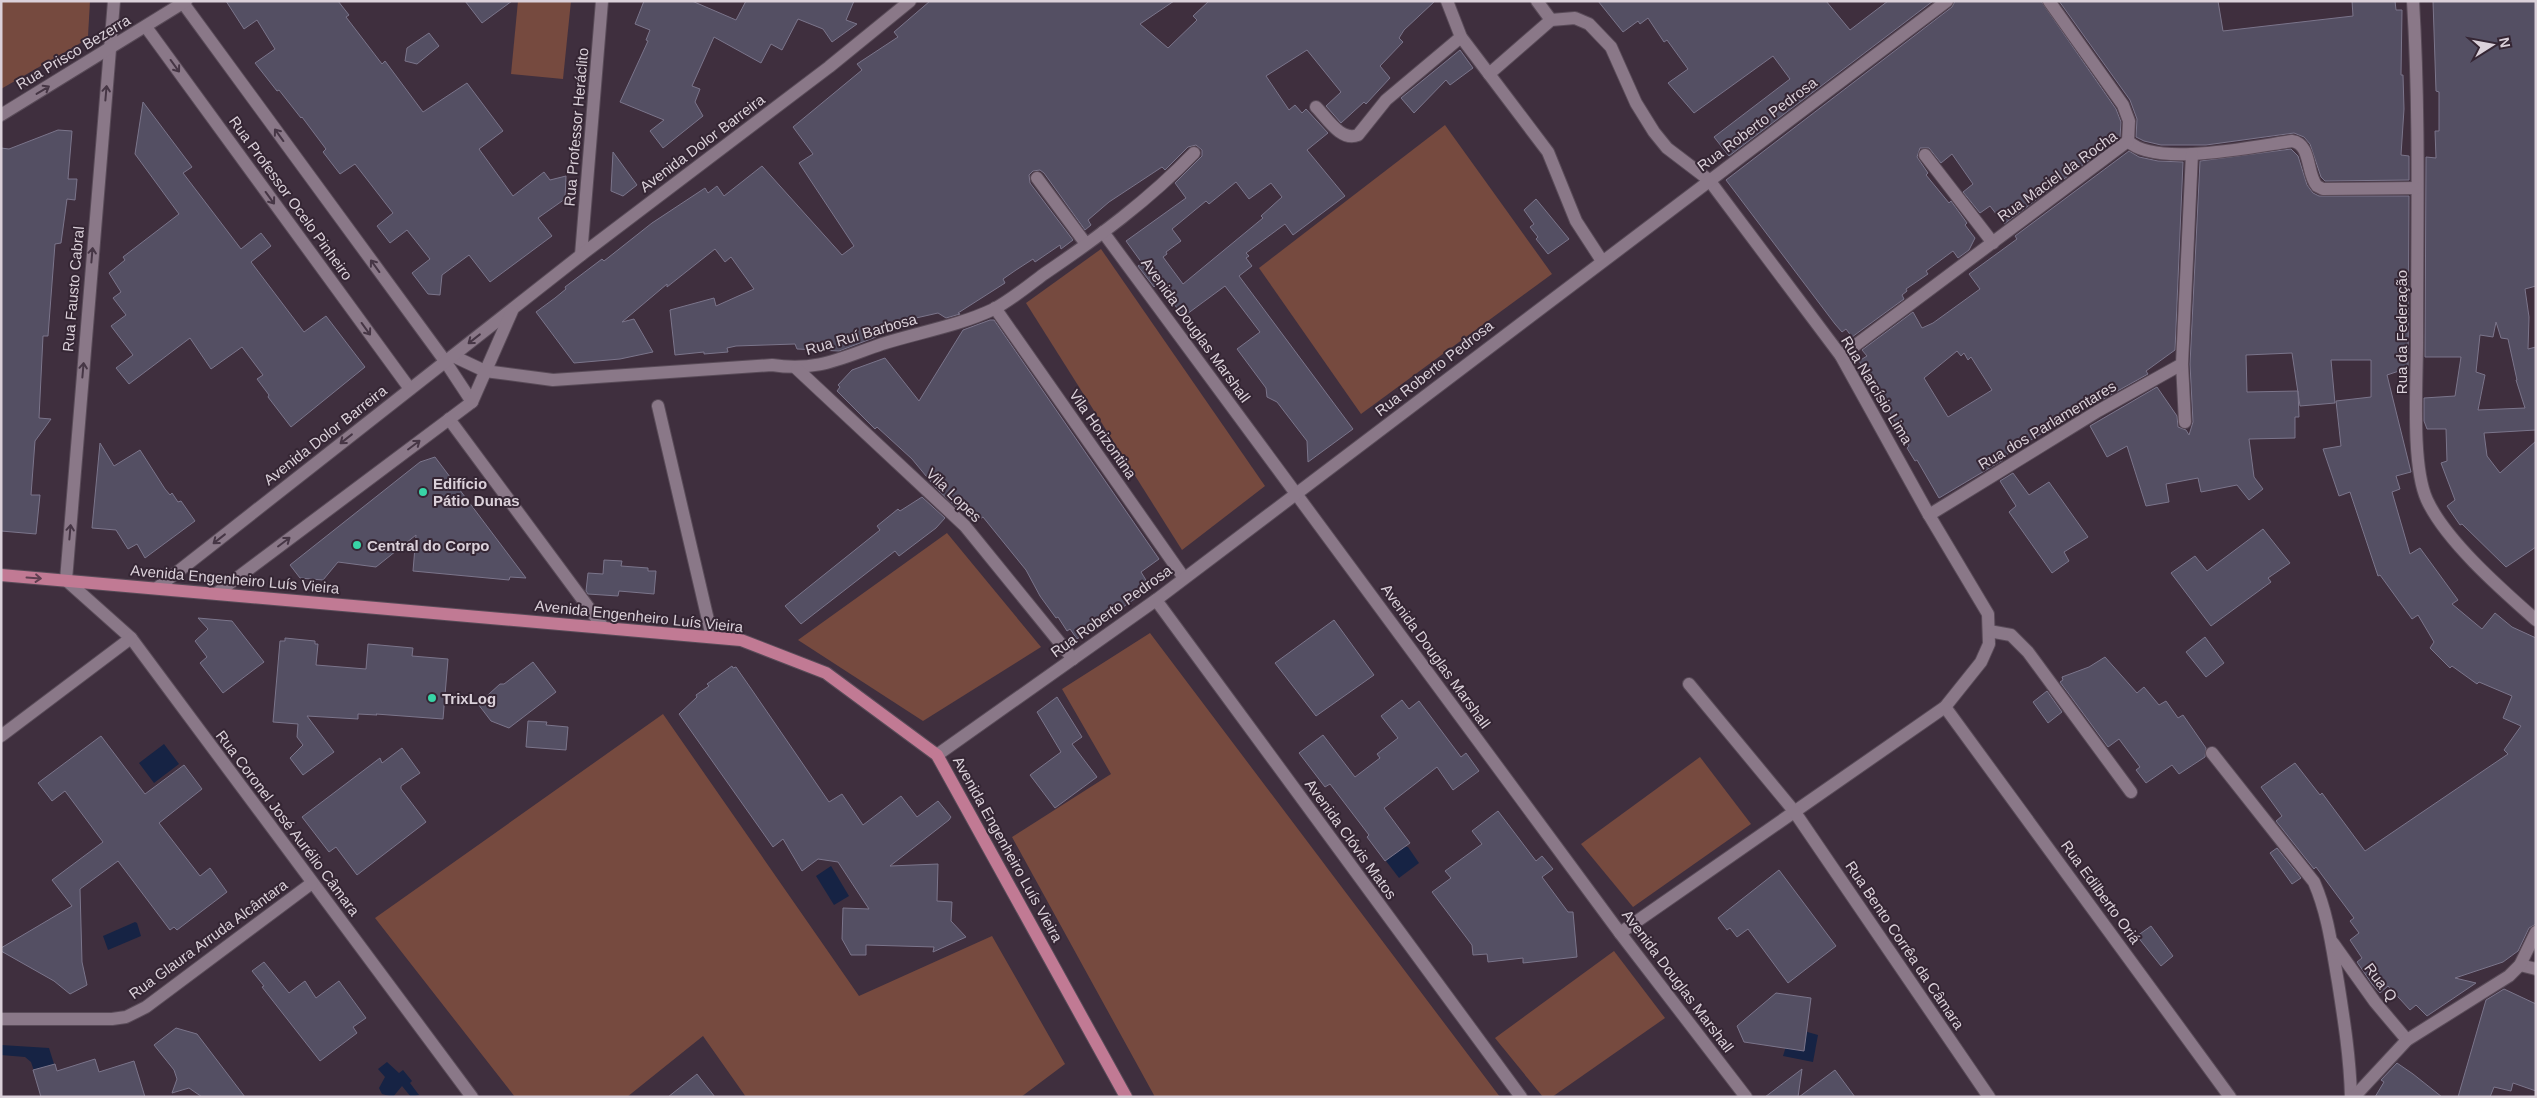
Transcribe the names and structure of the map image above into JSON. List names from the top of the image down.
{
  "streets": {
    "main road": ["Avenida Engenheiro Luís Vieira"],
    "street": [
      "Rua Prisco Bezerra",
      "Rua Roberto Pedrosa",
      "Rua Professor Heráclito",
      "Avenida Dolor Barreira",
      "Rua Maciel da Rocha",
      "Rua Professor Ocelo Pinheiro",
      "Rua Fausto Cabral",
      "Avenida Douglas Marshall",
      "Rua da Federação",
      "Rua Ruí Barbosa",
      "Rua Narcísio Lima",
      "Rua dos Parlamentares",
      "Vila Horizontina",
      "Vila Lopes",
      "Rua Coronel José Aurélio Câmara",
      "Avenida Clóvis Matos",
      "Rua Edilberto Oriá",
      "Rua Glaura Arruda Alcântara",
      "Rua Bento Corrêa da Câmara",
      "Rua Q"
    ]
  },
  "crossings": [
    ["Rua Prisco Bezerra", "Rua Professor Ocelo Pinheiro"],
    ["Rua Prisco Bezerra", "Rua Fausto Cabral"],
    ["Rua Roberto Pedrosa", "Avenida Douglas Marshall"],
    ["Rua Roberto Pedrosa", "Rua Narcísio Lima"],
    ["Rua Roberto Pedrosa", "Vila Horizontina"],
    ["Rua Roberto Pedrosa", "Vila Lopes"],
    ["Rua Roberto Pedrosa", "Avenida Engenheiro Luís Vieira"],
    ["Rua Roberto Pedrosa", "Avenida Clóvis Matos"],
    ["Rua Professor Heráclito", "Avenida Dolor Barreira"],
    ["Avenida Dolor Barreira", "Rua Professor Ocelo Pinheiro"],
    ["Avenida Dolor Barreira", "Rua Ruí Barbosa"],
    ["Avenida Dolor Barreira", "Avenida Engenheiro Luís Vieira"],
    ["Rua Maciel da Rocha", "Rua da Federação"],
    ["Rua Maciel da Rocha", "Rua Narcísio Lima"],
    ["Rua Professor Ocelo Pinheiro", "Rua Ruí Barbosa"],
    ["Rua Fausto Cabral", "Avenida Engenheiro Luís Vieira"],
    ["Rua Fausto Cabral", "Rua Coronel José Aurélio Câmara"],
    ["Avenida Douglas Marshall", "Rua Ruí Barbosa"],
    ["Rua Ruí Barbosa", "Vila Horizontina"],
    ["Rua Ruí Barbosa", "Vila Lopes"],
    ["Rua Narcísio Lima", "Rua dos Parlamentares"],
    ["Avenida Engenheiro Luís Vieira", "Rua Coronel José Aurélio Câmara"],
    ["Rua Coronel José Aurélio Câmara", "Rua Glaura Arruda Alcântara"]
  ],
  "one_way": ["Rua Prisco Bezerra", "Rua Fausto Cabral"],
  "places": ["Edifício Pátio Dunas", "Central do Corpo", "TrixLog"],
  "north": "right"
}
